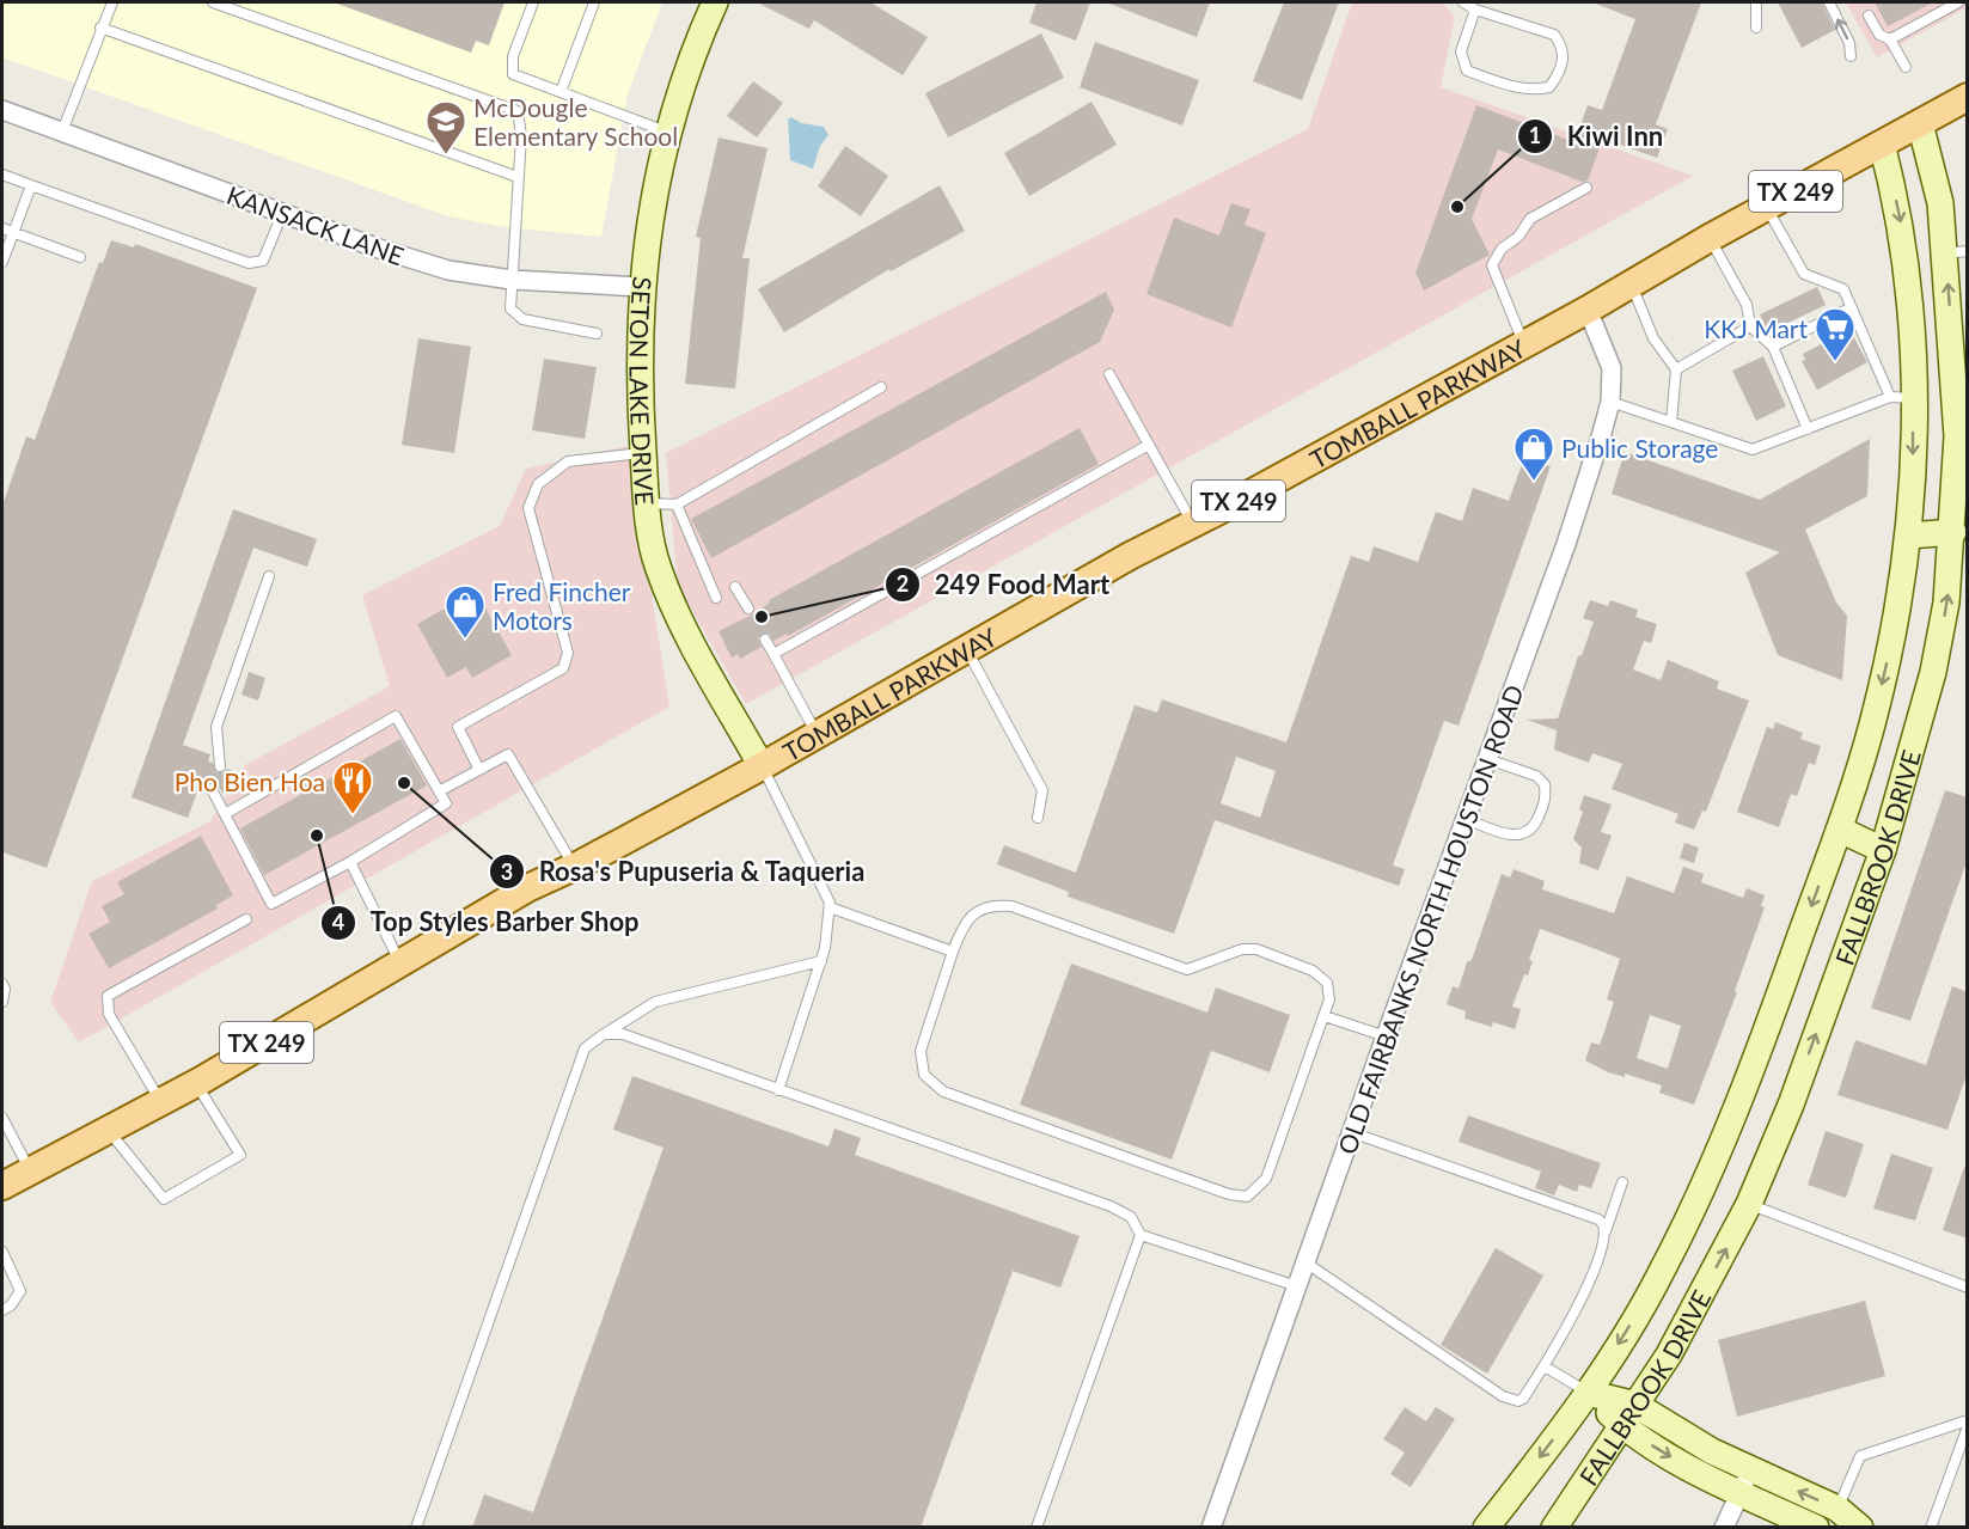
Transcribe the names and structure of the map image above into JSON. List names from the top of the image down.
{
  "streets": {
    "main road": [
      "TX 249",
      "SETON LAKE DRIVE",
      "TOMBALL PARKWAY",
      "FALLBROOK DRIVE"
    ],
    "street": ["KANSACK LANE", "OLD FAIRBANKS NORTH HOUSTON ROAD"]
  },
  "crossings": [
    ["KANSACK LANE", "SETON LAKE DRIVE"],
    ["SETON LAKE DRIVE", "TOMBALL PARKWAY"],
    ["TOMBALL PARKWAY", "FALLBROOK DRIVE"],
    ["TOMBALL PARKWAY", "OLD FAIRBANKS NORTH HOUSTON ROAD"]
  ],
  "places": {
    "school or university": ["McDougle Elementary School"],
    "other": [
      "Kiwi Inn",
      "249 Food Mart",
      "Rosa's Pupuseria & Taqueria",
      "Top Styles Barber Shop"
    ],
    "supermarket": ["KKJ Mart"],
    "shop": ["Public Storage", "Fred Fincher Motors"],
    "restaurant": ["Pho Bien Hoa"]
  }
}
